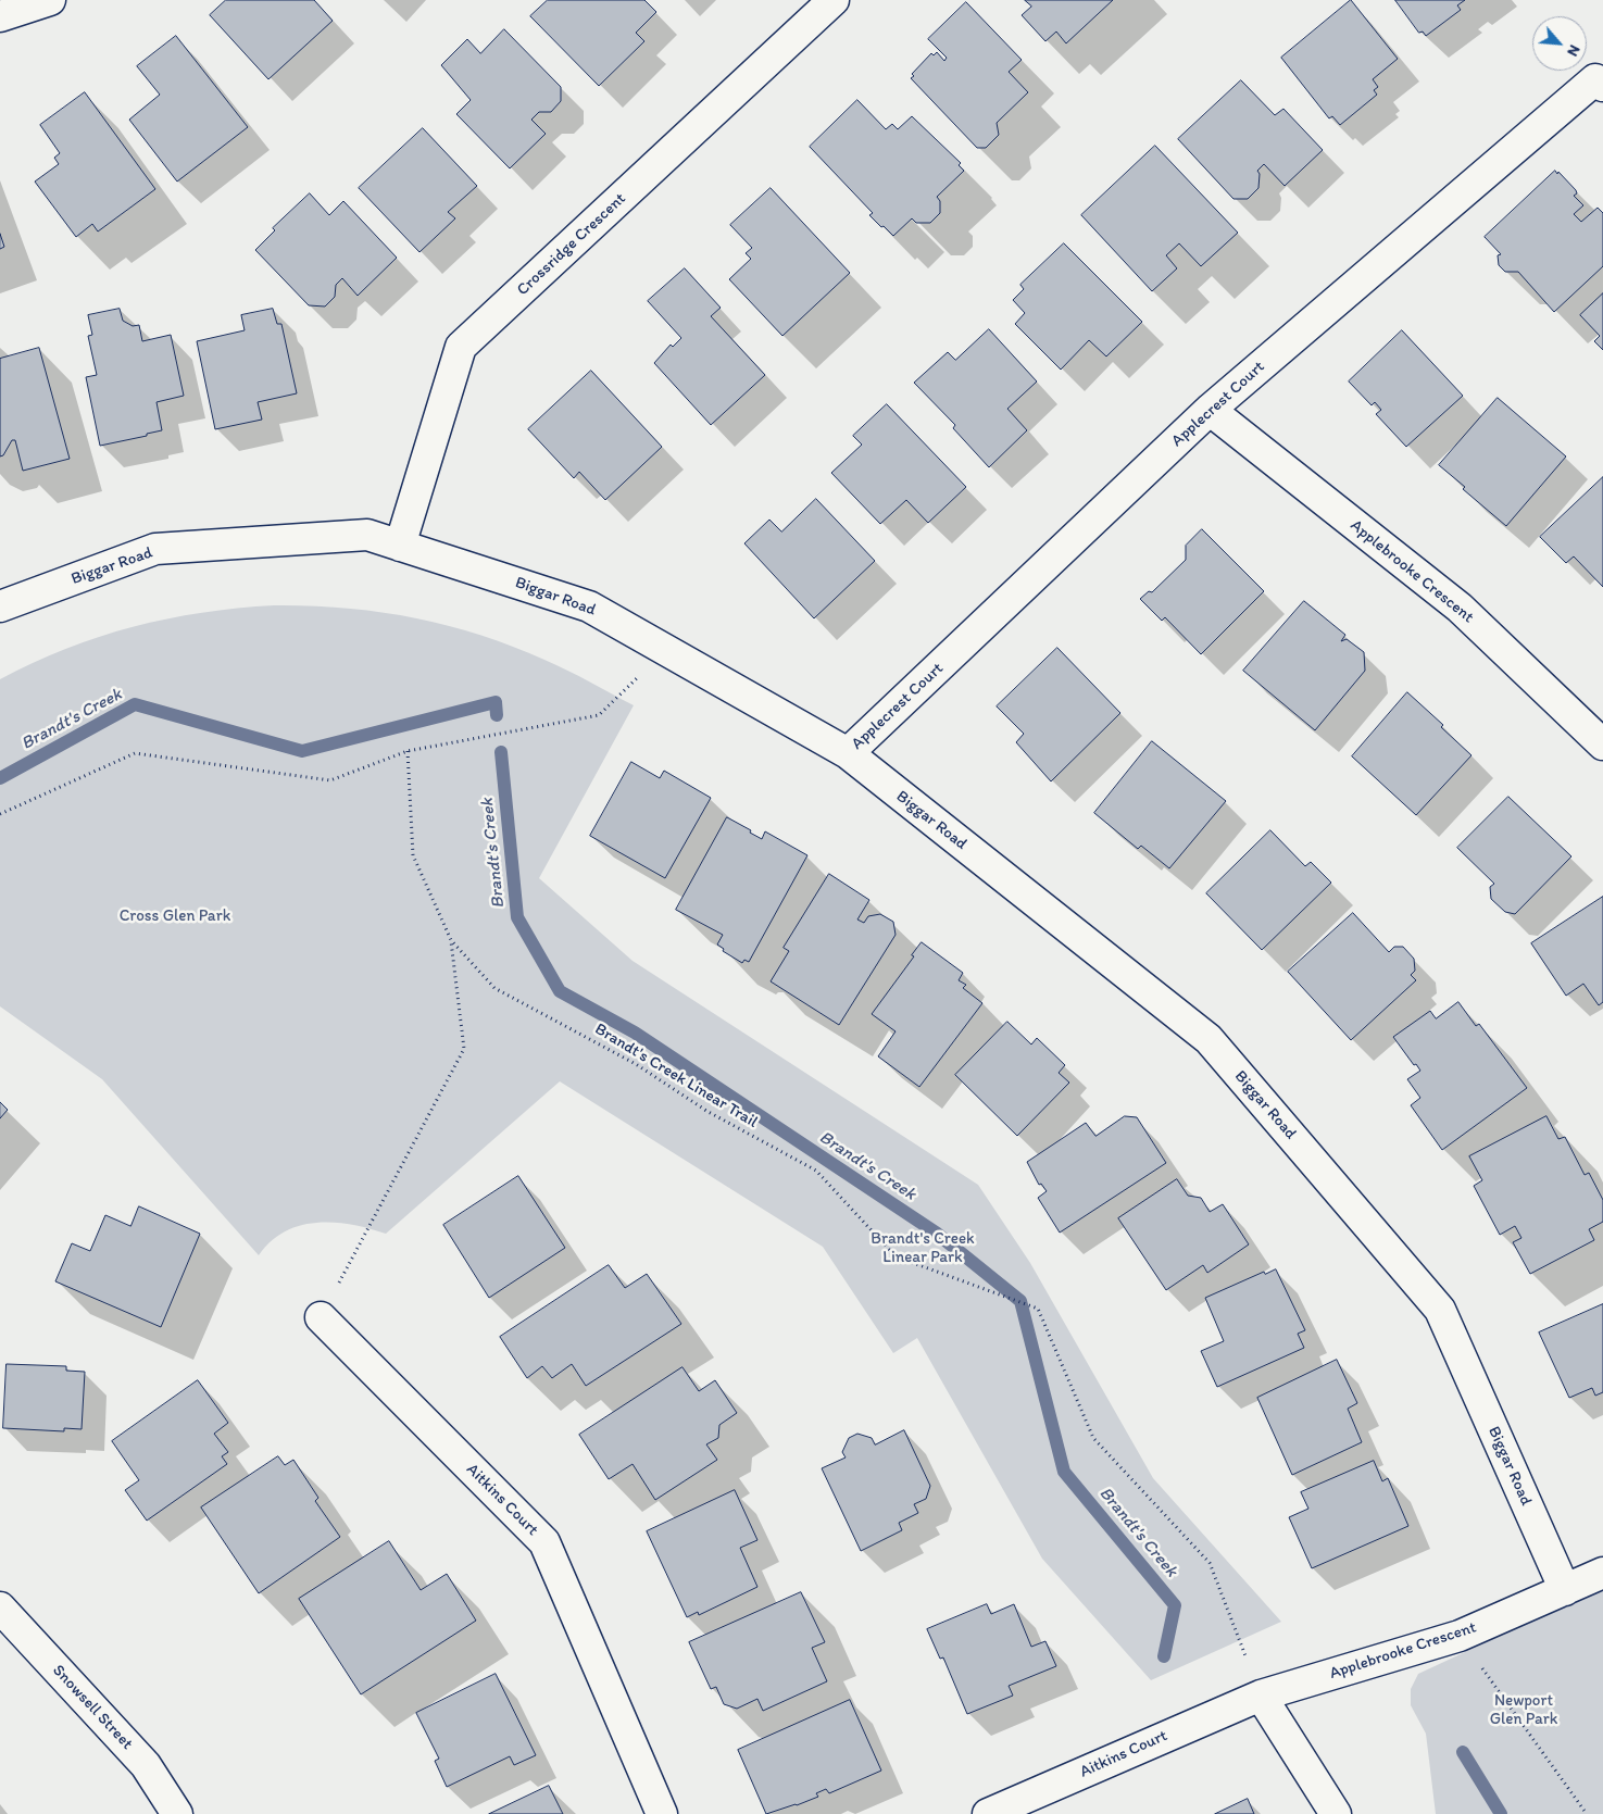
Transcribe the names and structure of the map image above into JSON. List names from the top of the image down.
{
  "streets": {
    "street": [
      "Crossridge Crescent",
      "Applecrest Court",
      "Biggar Road",
      "Applebrooke Crescent",
      "Aitkins Court",
      "Snowsell Street"
    ],
    "path": ["Brandt's Creek Linear Trail"]
  },
  "crossings": [
    ["Crossridge Crescent", "Biggar Road"],
    ["Applecrest Court", "Biggar Road"],
    ["Applecrest Court", "Applebrooke Crescent"],
    ["Biggar Road", "Applebrooke Crescent"],
    ["Applebrooke Crescent", "Brandt's Creek Linear Trail"],
    ["Applebrooke Crescent", "Aitkins Court"],
    ["Brandt's Creek Linear Trail", "Aitkins Court"]
  ],
  "water": ["Brandt's Creek"],
  "parks": ["Cross Glen Park", "Brandt's Creek Linear Park", "Newport Glen Park"],
  "north": "bottom right"
}
